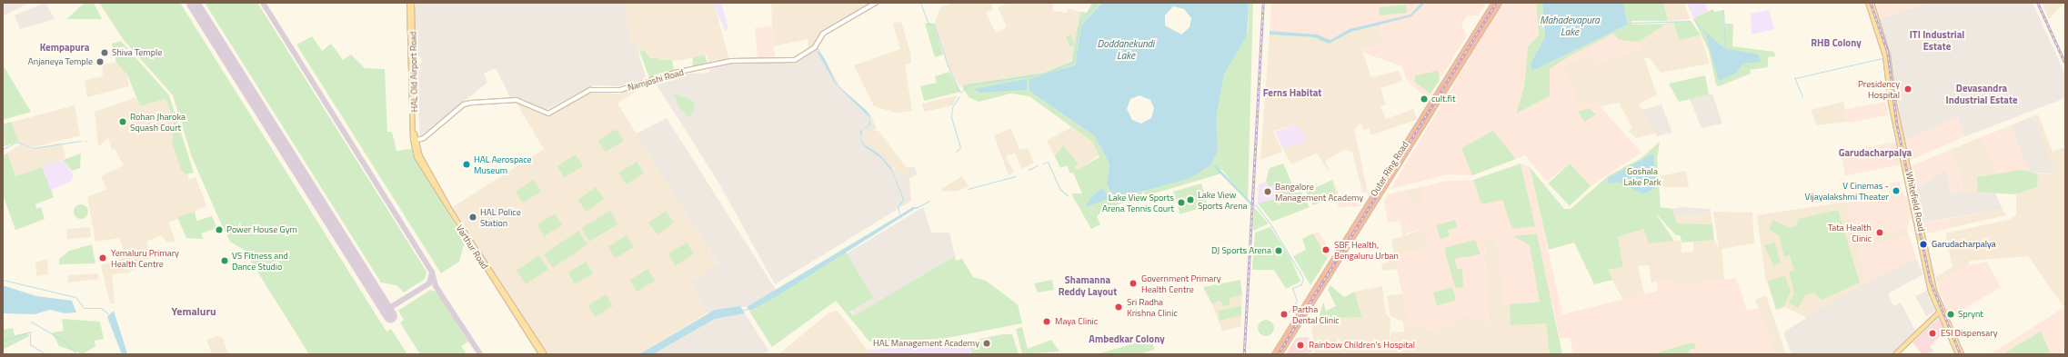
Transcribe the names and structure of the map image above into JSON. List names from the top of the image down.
{
  "streets": {
    "highway": ["Outer Ring Road"],
    "main road": [
      "HAL Old Airport Road",
      "Namjoshi Road",
      "Whitefield Road",
      "Varthur Road"
    ]
  },
  "crossings": [
    ["HAL Old Airport Road", "Namjoshi Road"],
    ["HAL Old Airport Road", "Varthur Road"],
    ["Namjoshi Road", "Varthur Road"]
  ],
  "districts": [
    "ITI Industrial Estate",
    "RHB Colony",
    "Kempapura",
    "Devasandra Industrial Estate",
    "Ferns Habitat",
    "Garudacharpalya",
    "Shamanna Reddy Layout",
    "Yemaluru",
    "Ambedkar Colony"
  ],
  "water": ["Mahadevapura Lake", "Doddanekundi Lake"],
  "parks": ["Goshala Lake Park"],
  "places": [
    "Shiva Temple",
    "Anjaneya Temple",
    "Presidency Hospital",
    "cult.fit",
    "Rohan Jharoka Squash Court",
    "HAL Aerospace Museum",
    "V Cinemas - Vijayalakshmi Theater",
    "Bangalore Management Academy",
    "Lake View Sports Arena",
    "Lake View Sports Arena Tennis Court",
    "HAL Police Station",
    "Power House Gym",
    "Tata Health Clinic",
    "Garudacharpalya",
    "SBF Health, Bengaluru Urban",
    "DJ Sports Arena",
    "Yemaluru Primary Health Centre",
    "VS Fitness and Dance Studio",
    "Government Primary Health Centre",
    "Sri Radha Krishna Clinic",
    "Partha Dental Clinic",
    "Sprynt",
    "Maya Clinic",
    "ESI Dispensary",
    "HAL Management Academy",
    "Rainbow Children's Hospital"
  ]
}
